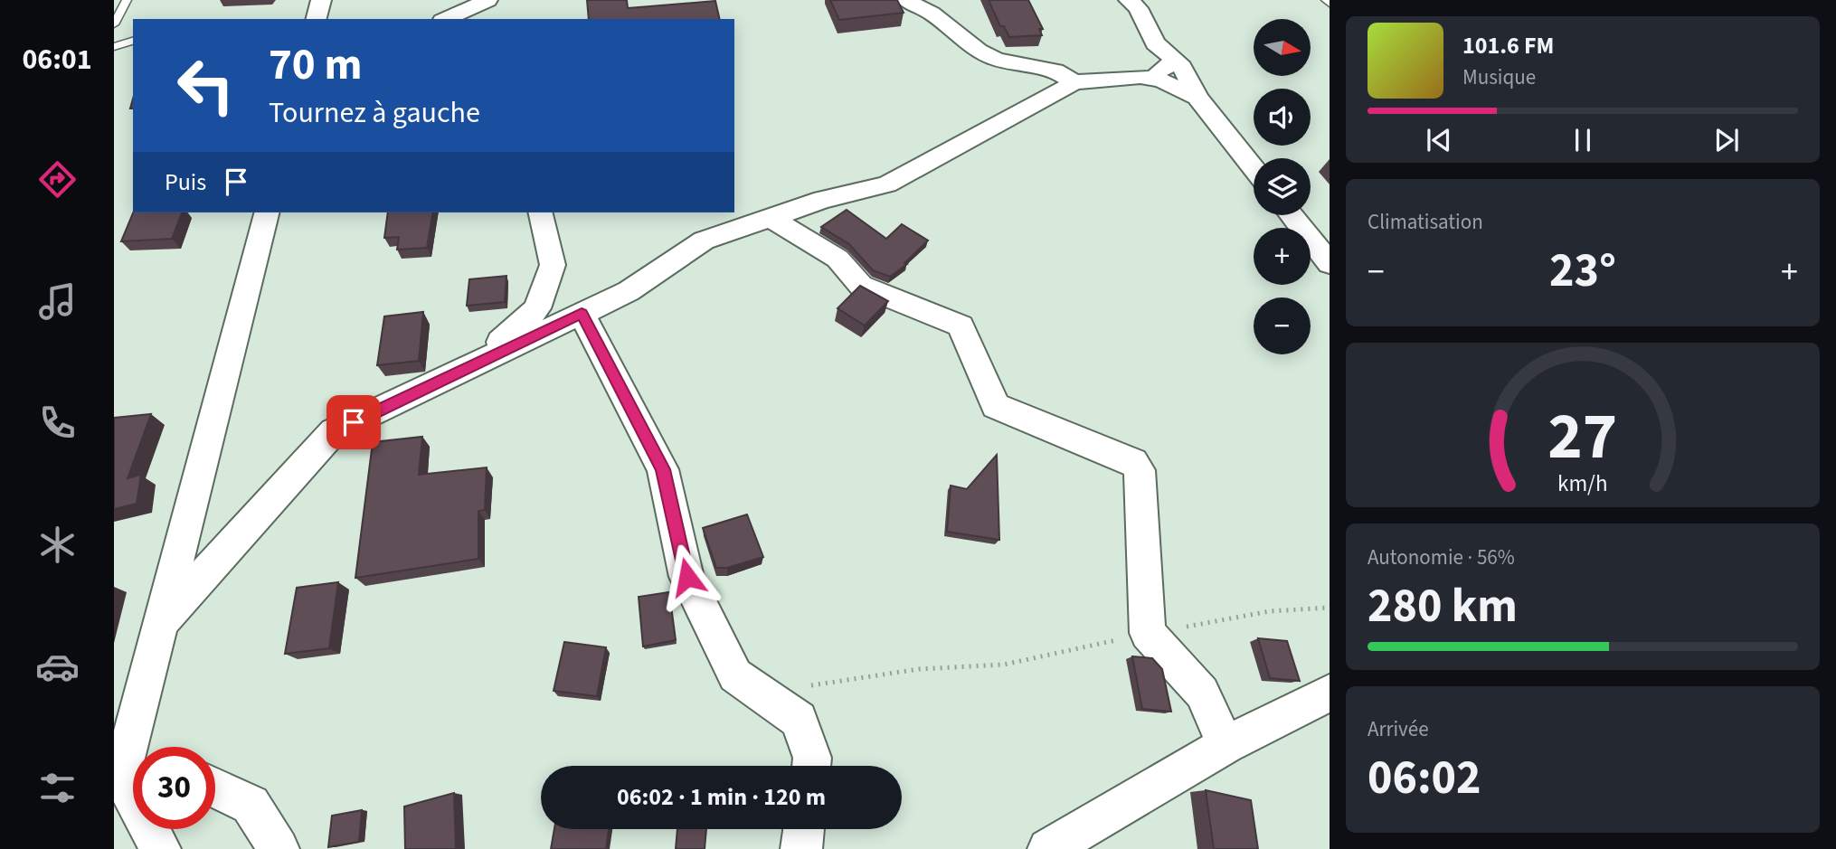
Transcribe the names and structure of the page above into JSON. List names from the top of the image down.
{
  "north": "right",
  "page": {
    "tabs": "06:01",
    "map_buttons": ["+", "−"],
    "turn": ["70 m", "Tournez à gauche"],
    "song": ["101.6 FM", "Musique"],
    "then": "Puis",
    "tile": [
      "Climatisation",
      ["Autonomie · 56%", "280 km"],
      ["Arrivée", "06:02"]
    ],
    "heat": ["−", "23°", "+"],
    "limit": "30",
    "trip": "06:02 · 1 min · 120 m",
    "gauge": ["27", "km/h"]
  }
}
